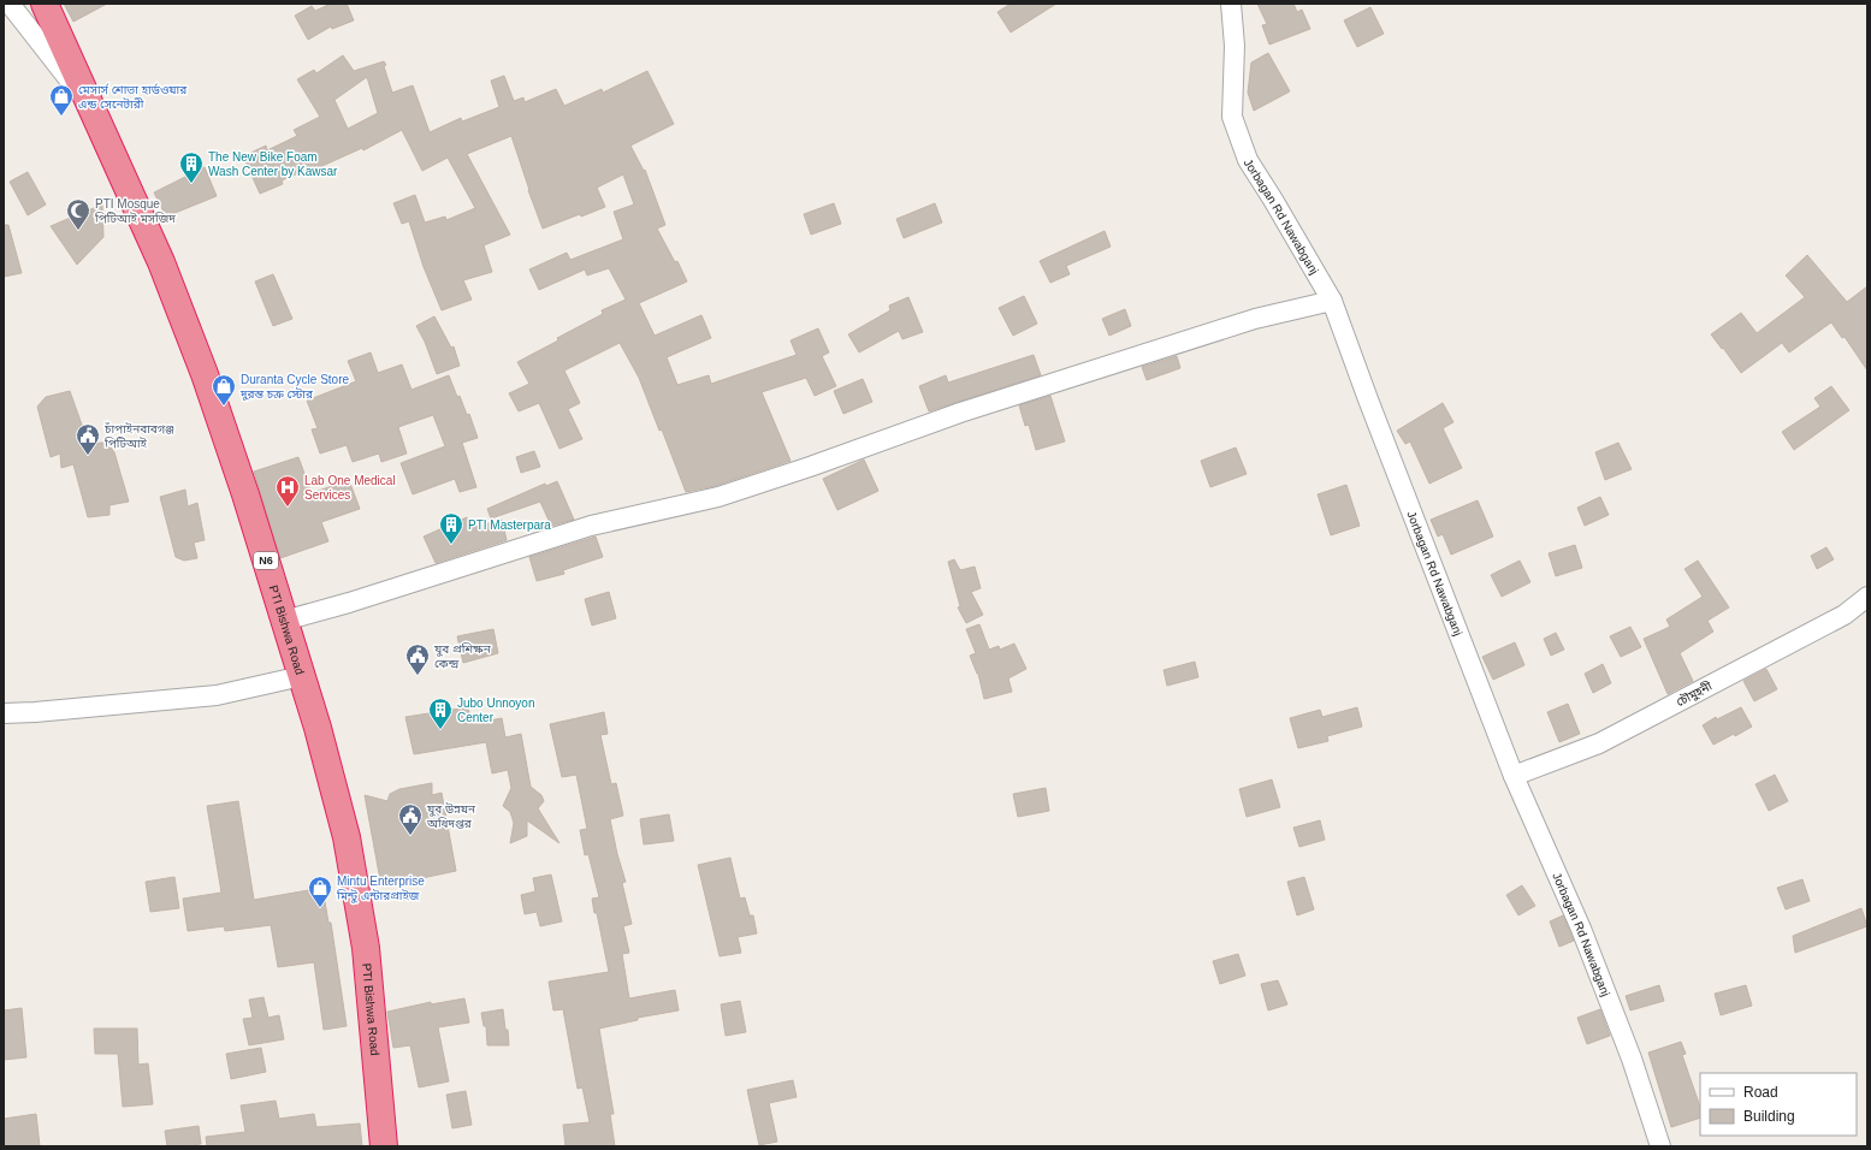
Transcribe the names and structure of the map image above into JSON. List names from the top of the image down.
{
  "streets": {
    "highway": ["N6", "PTI Bishwa Road"],
    "street": ["Jorbagan Rd Nawabganj", "চৌমুহনী"]
  },
  "crossings": [
    ["Jorbagan Rd Nawabganj", "চৌমুহনী"]
  ],
  "places": {
    "shop": ["মেসার্স শোভা হার্ডওয়ার এন্ড সেনেটারী", "Duranta Cycle Store দুরন্ত চক্র স্টোর", "Mintu Enterprise মিন্টু এন্টারপ্রাইজ"],
    "building": ["The New Bike Foam Wash Center by Kawsar", "PTI Masterpara", "Jubo Unnoyon Center"],
    "mosque": ["PTI Mosque পিটিআই মসজিদ"],
    "public building": ["চাঁপাইনবাবগঞ্জ পিটিআই", "যুব প্রশিক্ষন কেন্দ্র", "যুব উন্নয়ন অধিদপ্তর"],
    "hospital": ["Lab One Medical Services"]
  },
  "legend": ["Road", "Building"]
}
